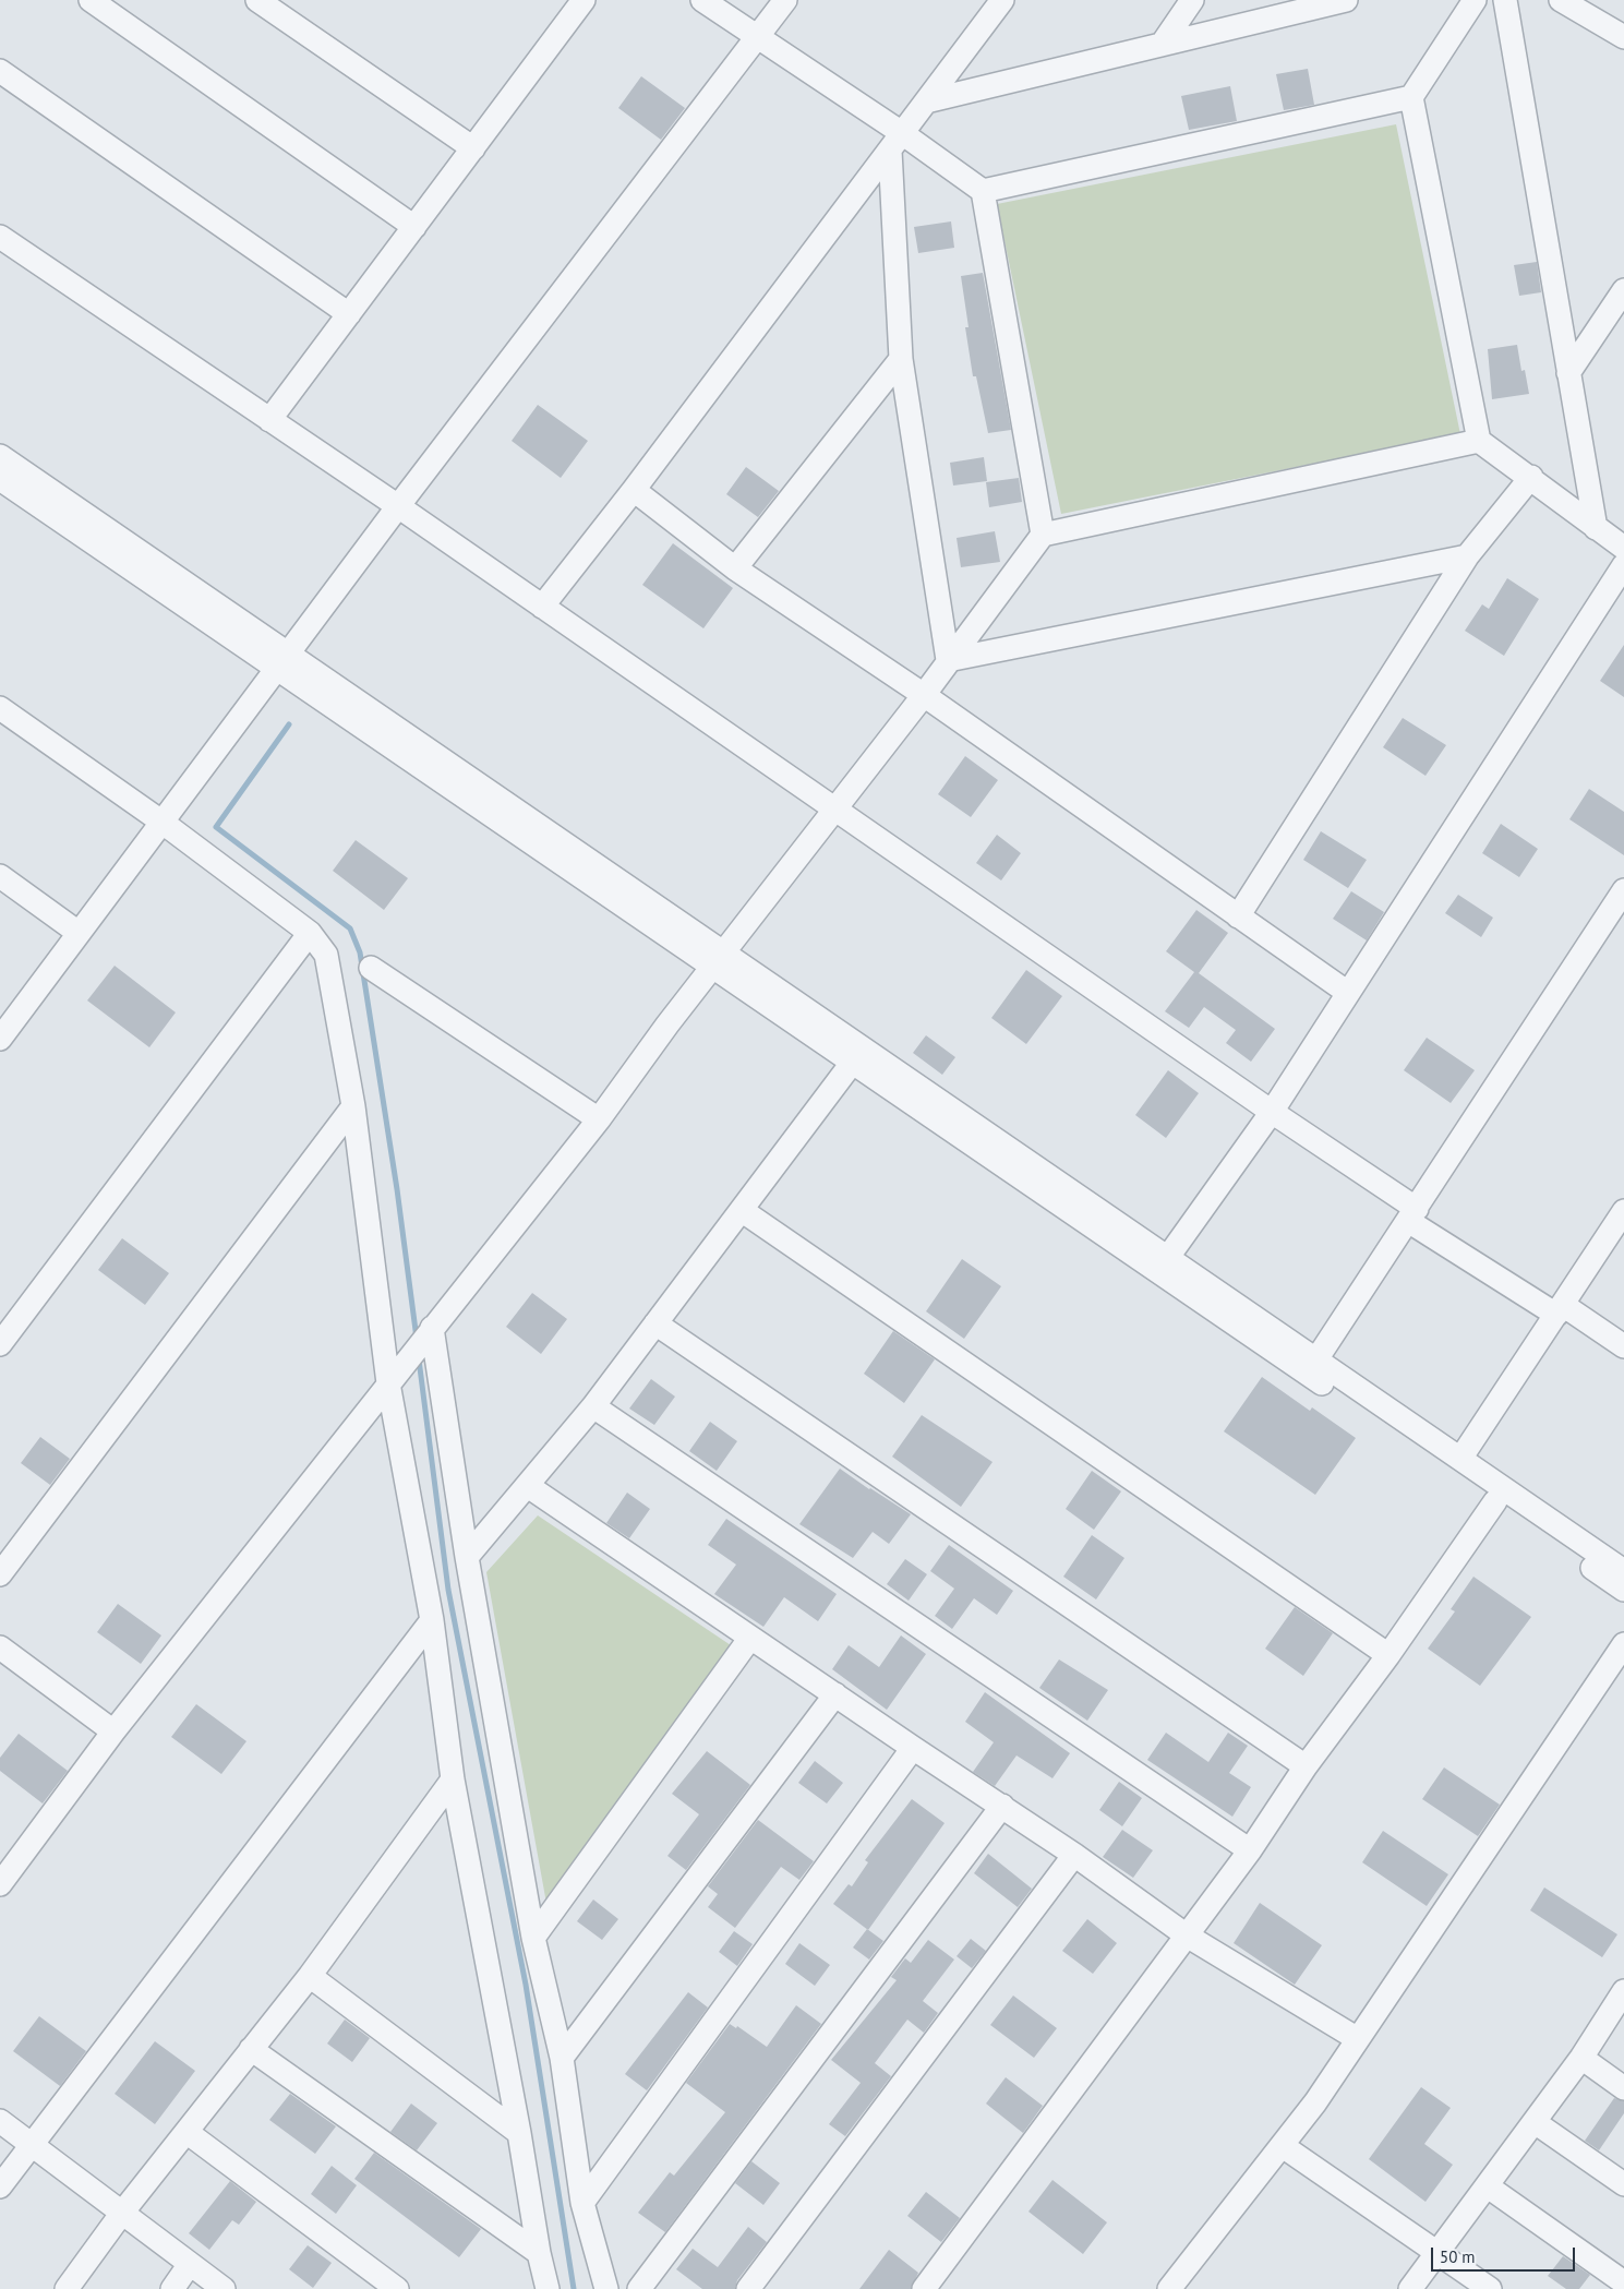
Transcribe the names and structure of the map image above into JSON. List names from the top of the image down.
{
  "scale_bar": "50 m"
}
